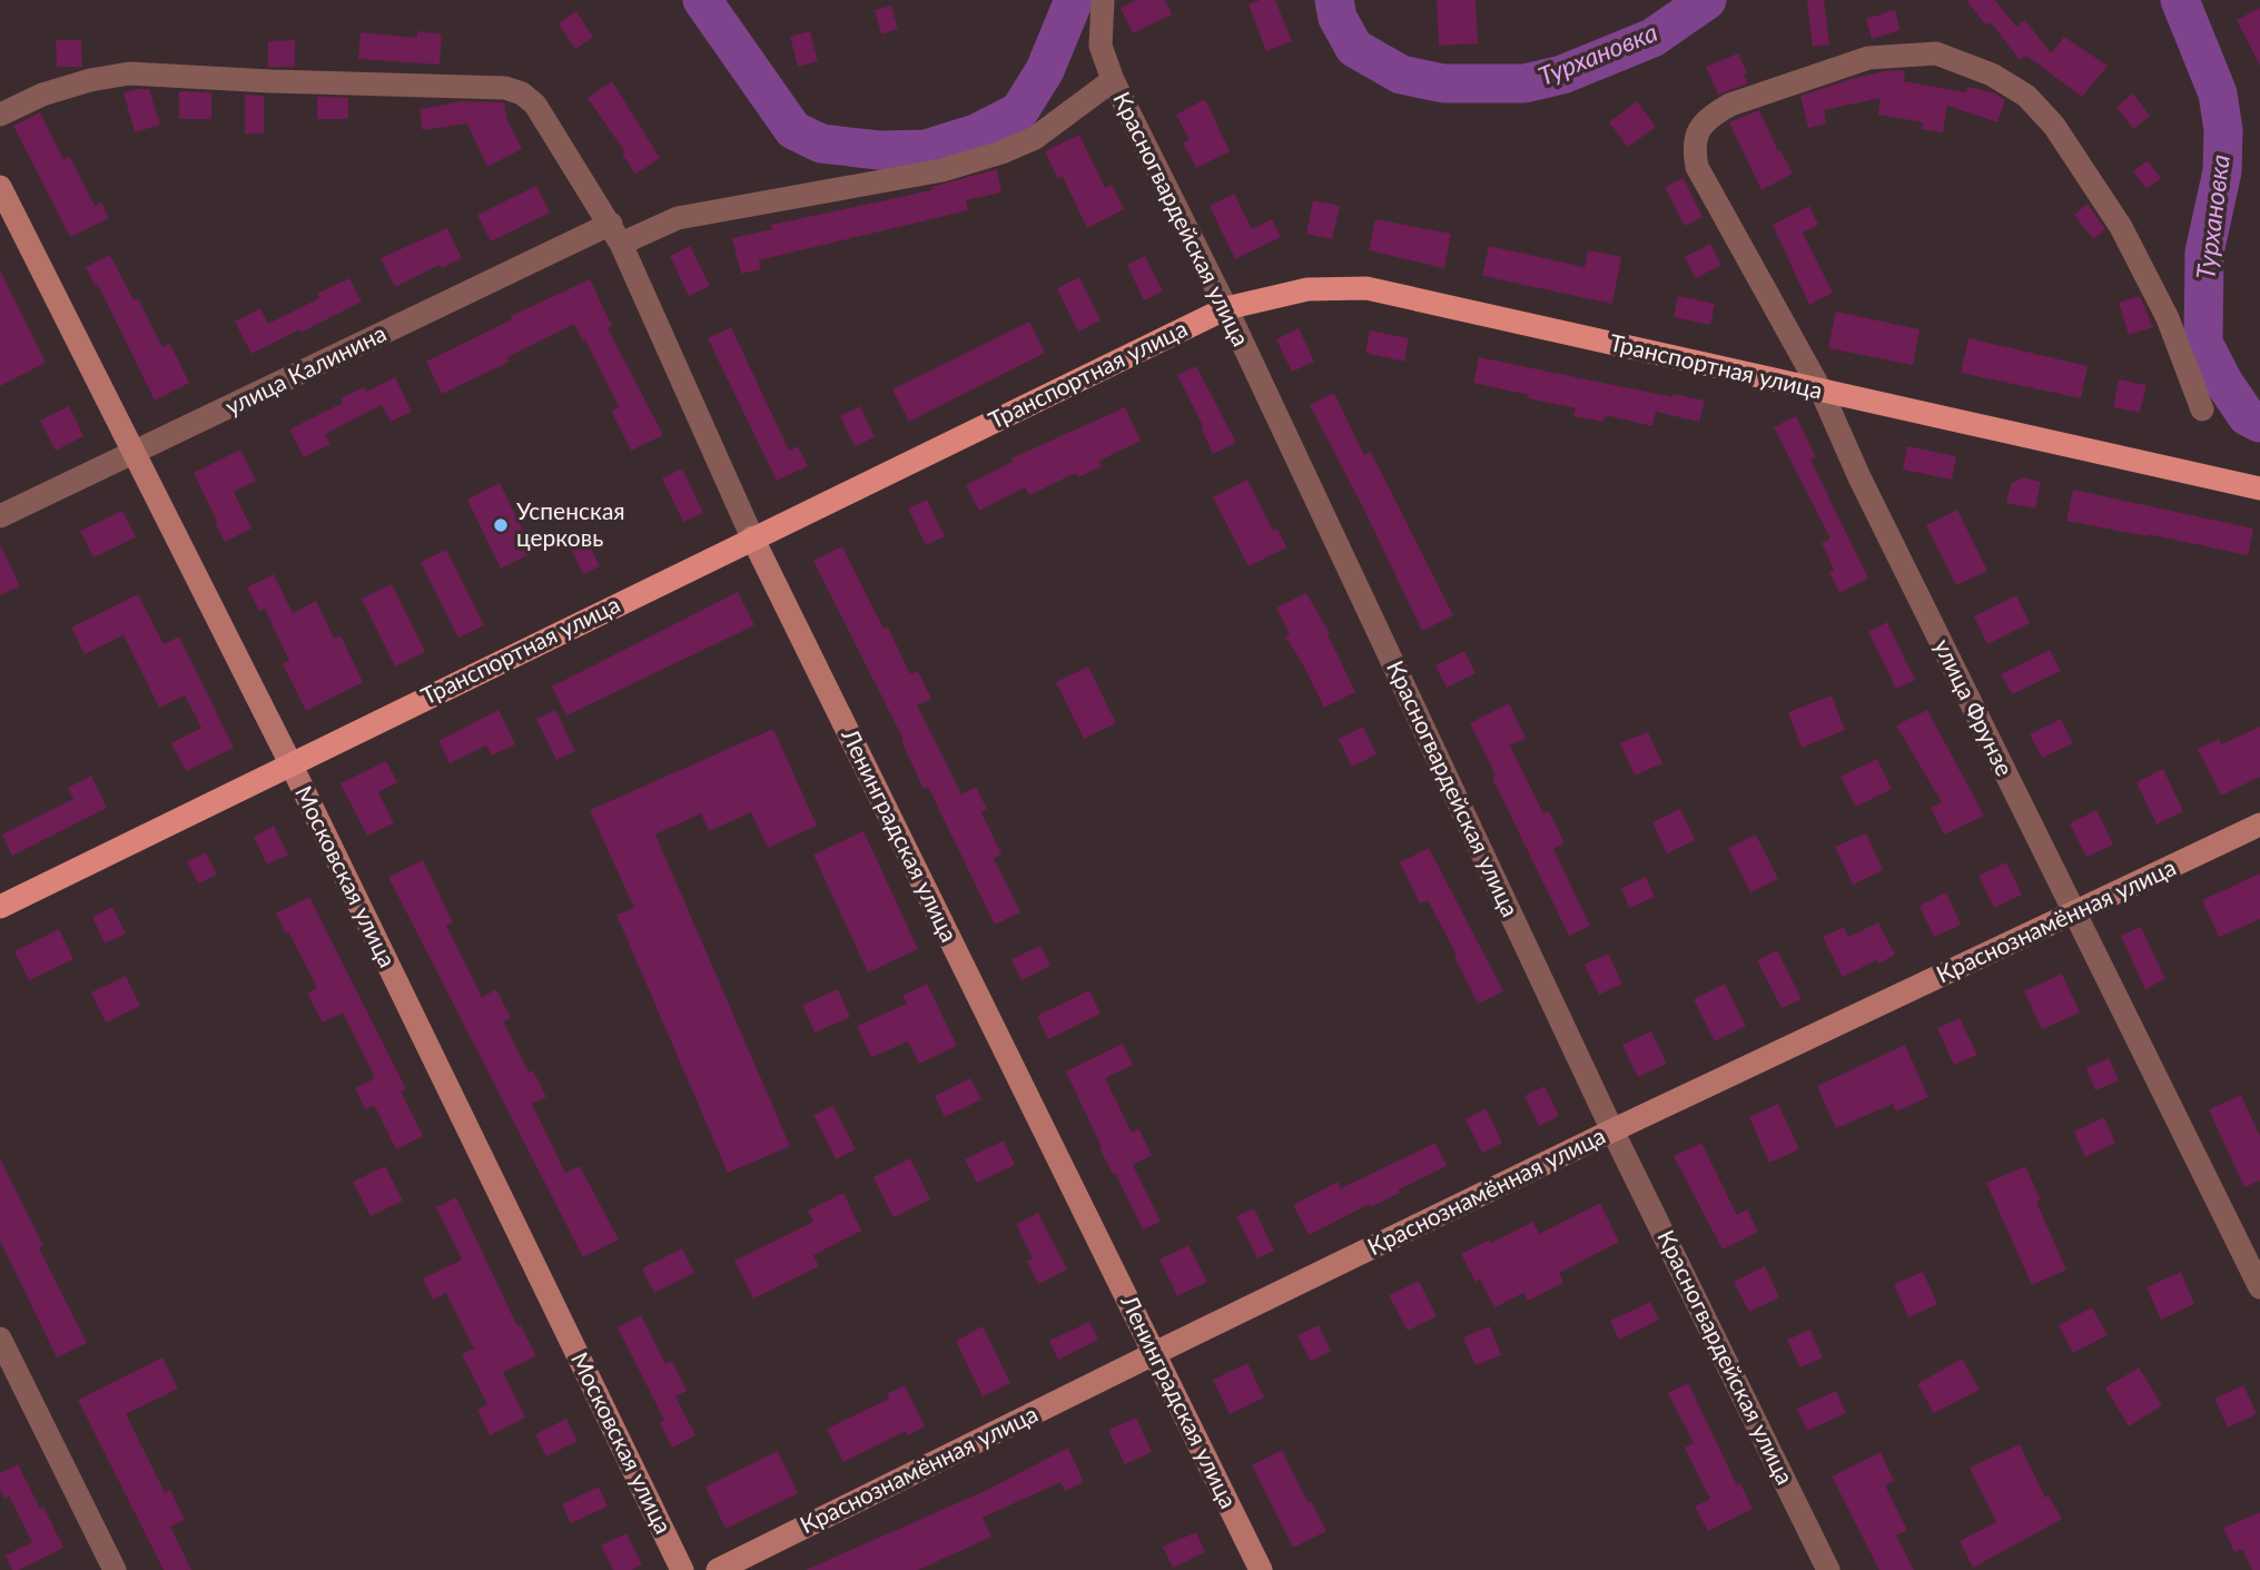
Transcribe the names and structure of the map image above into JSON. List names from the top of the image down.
{
  "streets": {
    "main road": ["Транспортная улица"],
    "street": [
      "Красногвардейская улица",
      "улица Калинина",
      "улица Фрунзе",
      "Ленинградская улица",
      "Московская улица",
      "Краснознамённая улица"
    ]
  },
  "crossings": [
    ["Красногвардейская улица", "Транспортная улица"],
    ["Красногвардейская улица", "улица Калинина"],
    ["Красногвардейская улица", "Краснознамённая улица"],
    ["Транспортная улица", "улица Фрунзе"],
    ["Транспортная улица", "Ленинградская улица"],
    ["Транспортная улица", "Московская улица"],
    ["улица Калинина", "Ленинградская улица"],
    ["улица Калинина", "Московская улица"],
    ["улица Фрунзе", "Краснознамённая улица"],
    ["Ленинградская улица", "Краснознамённая улица"]
  ],
  "water": ["Турхановка"],
  "places": ["Успенская церковь"]
}
